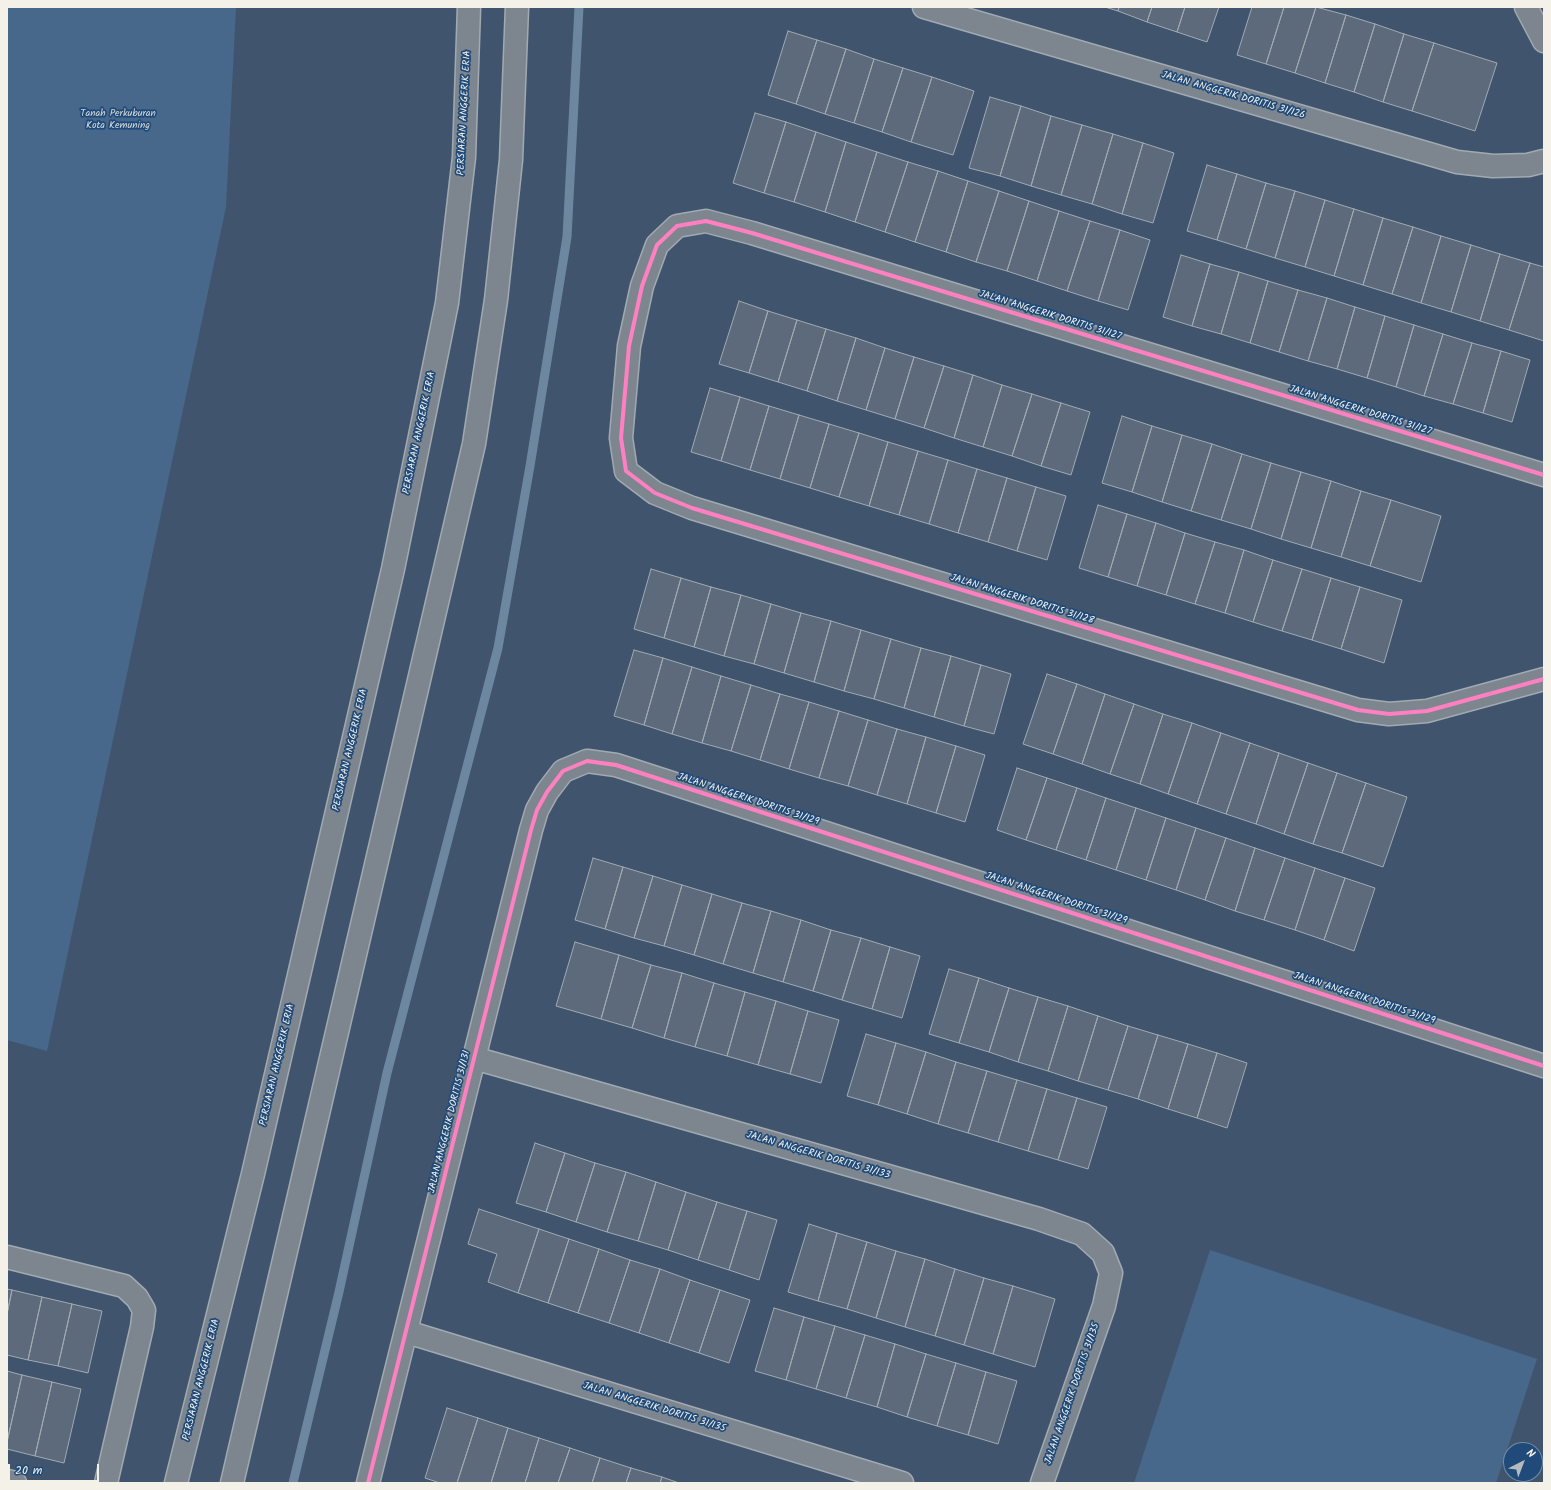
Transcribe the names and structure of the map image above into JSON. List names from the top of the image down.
{
  "streets": {
    "street": [
      "JALAN ANGGERIK DORITIS 31/126",
      "PERSIARAN ANGGERIK ERIA",
      "JALAN ANGGERIK DORITIS 31/127",
      "JALAN ANGGERIK DORITIS 31/128",
      "JALAN ANGGERIK DORITIS 31/129",
      "JALAN ANGGERIK DORITIS 31/131",
      "JALAN ANGGERIK DORITIS 31/133",
      "JALAN ANGGERIK DORITIS 31/135"
    ]
  },
  "crossings": [
    ["JALAN ANGGERIK DORITIS 31/127", "JALAN ANGGERIK DORITIS 31/128"],
    ["JALAN ANGGERIK DORITIS 31/129", "JALAN ANGGERIK DORITIS 31/131"],
    ["JALAN ANGGERIK DORITIS 31/131", "JALAN ANGGERIK DORITIS 31/133"],
    ["JALAN ANGGERIK DORITIS 31/131", "JALAN ANGGERIK DORITIS 31/135"],
    ["JALAN ANGGERIK DORITIS 31/133", "JALAN ANGGERIK DORITIS 31/135"]
  ],
  "parks": ["Tanah Perkuburan Kota Kemuning"],
  "scale_bar": "20 m",
  "north": "top right"
}
